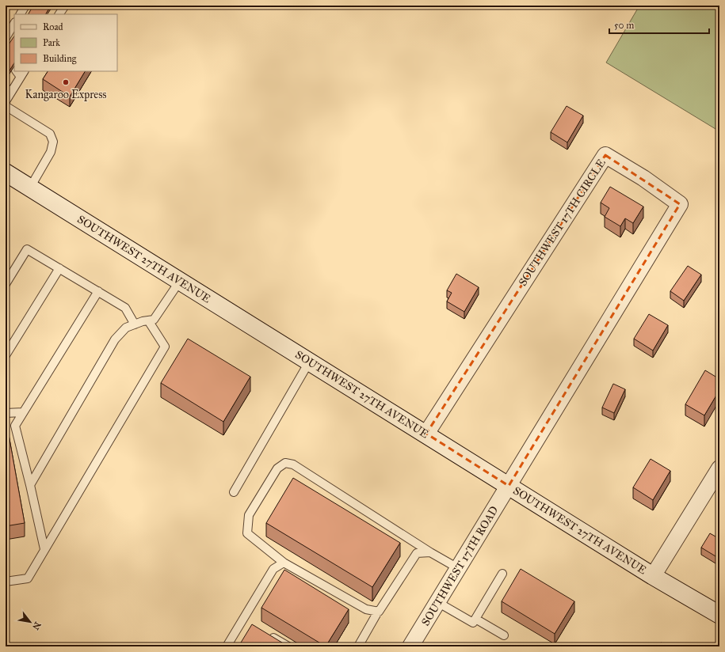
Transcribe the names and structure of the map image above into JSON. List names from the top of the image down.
{
  "streets": {
    "main road": ["SOUTHWEST 27TH AVENUE"],
    "street": ["SOUTHWEST 17TH CIRCLE", "SOUTHWEST 17TH ROAD"]
  },
  "crossings": [
    ["SOUTHWEST 17TH CIRCLE", "SOUTHWEST 27TH AVENUE"],
    ["SOUTHWEST 17TH CIRCLE", "SOUTHWEST 17TH ROAD"],
    ["SOUTHWEST 27TH AVENUE", "SOUTHWEST 17TH ROAD"]
  ],
  "places": ["Kangaroo Express"],
  "legend": ["Road", "Park", "Building"],
  "scale_bar": "50 m",
  "north": "bottom right"
}
